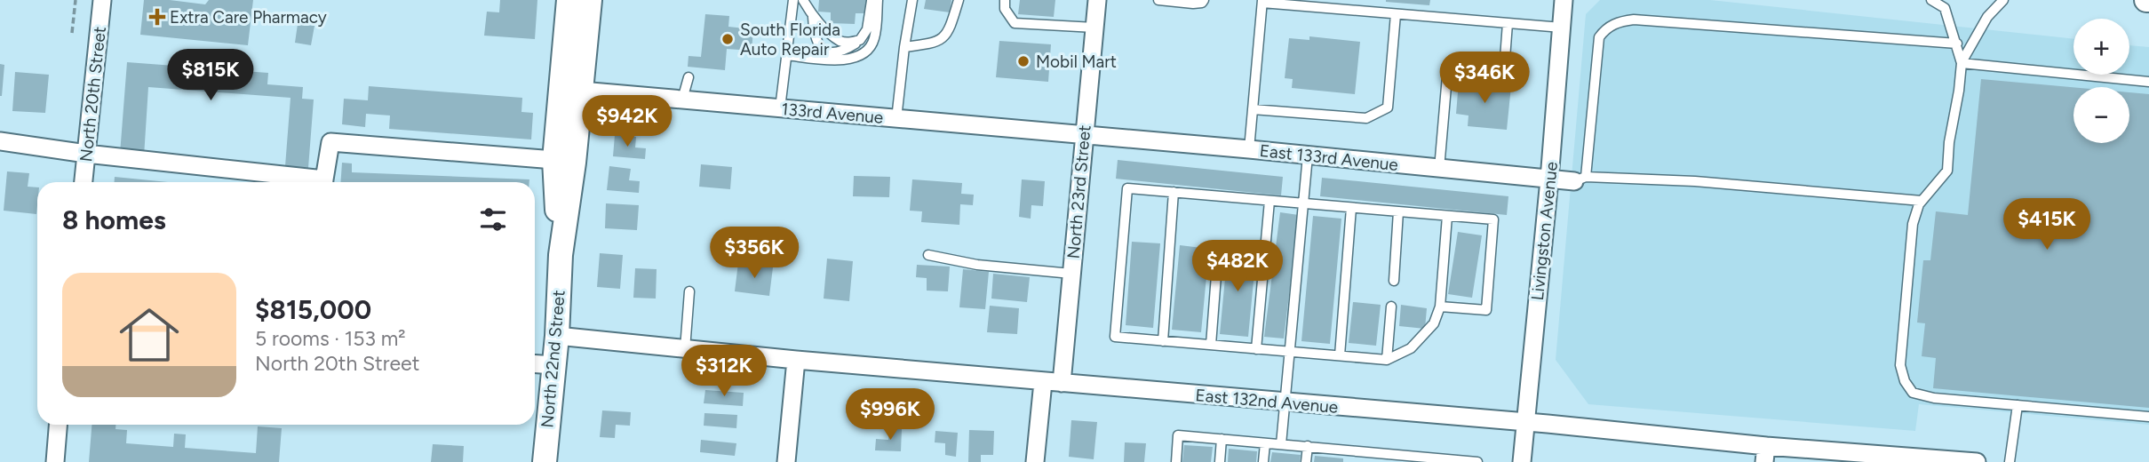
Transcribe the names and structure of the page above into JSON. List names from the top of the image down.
{
  "streets": {
    "street": [
      "North 20th Street",
      "133rd Avenue",
      "East 133rd Avenue",
      "North 23rd Street",
      "Livingston Avenue",
      "North 22nd Street",
      "East 132nd Avenue"
    ]
  },
  "crossings": [
    ["133rd Avenue", "East 133rd Avenue"],
    ["133rd Avenue", "North 23rd Street"],
    ["133rd Avenue", "North 22nd Street"],
    ["East 133rd Avenue", "North 23rd Street"],
    ["East 133rd Avenue", "Livingston Avenue"],
    ["North 23rd Street", "East 132nd Avenue"],
    ["Livingston Avenue", "East 132nd Avenue"],
    ["North 22nd Street", "East 132nd Avenue"]
  ],
  "places": {
    "health": ["Extra Care Pharmacy"],
    "other": ["South Florida Auto Repair", "Mobil Mart"]
  },
  "page": {
    "map_buttons": ["+", "−"],
    "price": [
      "$815K",
      "$346K",
      "$942K",
      "$415K",
      "$356K",
      "$482K",
      "$312K",
      "$996K"
    ],
    "heading": "8 homes",
    "list": [
      {
        "name": "$815,000",
        "note": "5 rooms · 153 m² · North 20th Street"
      }
    ]
  }
}
